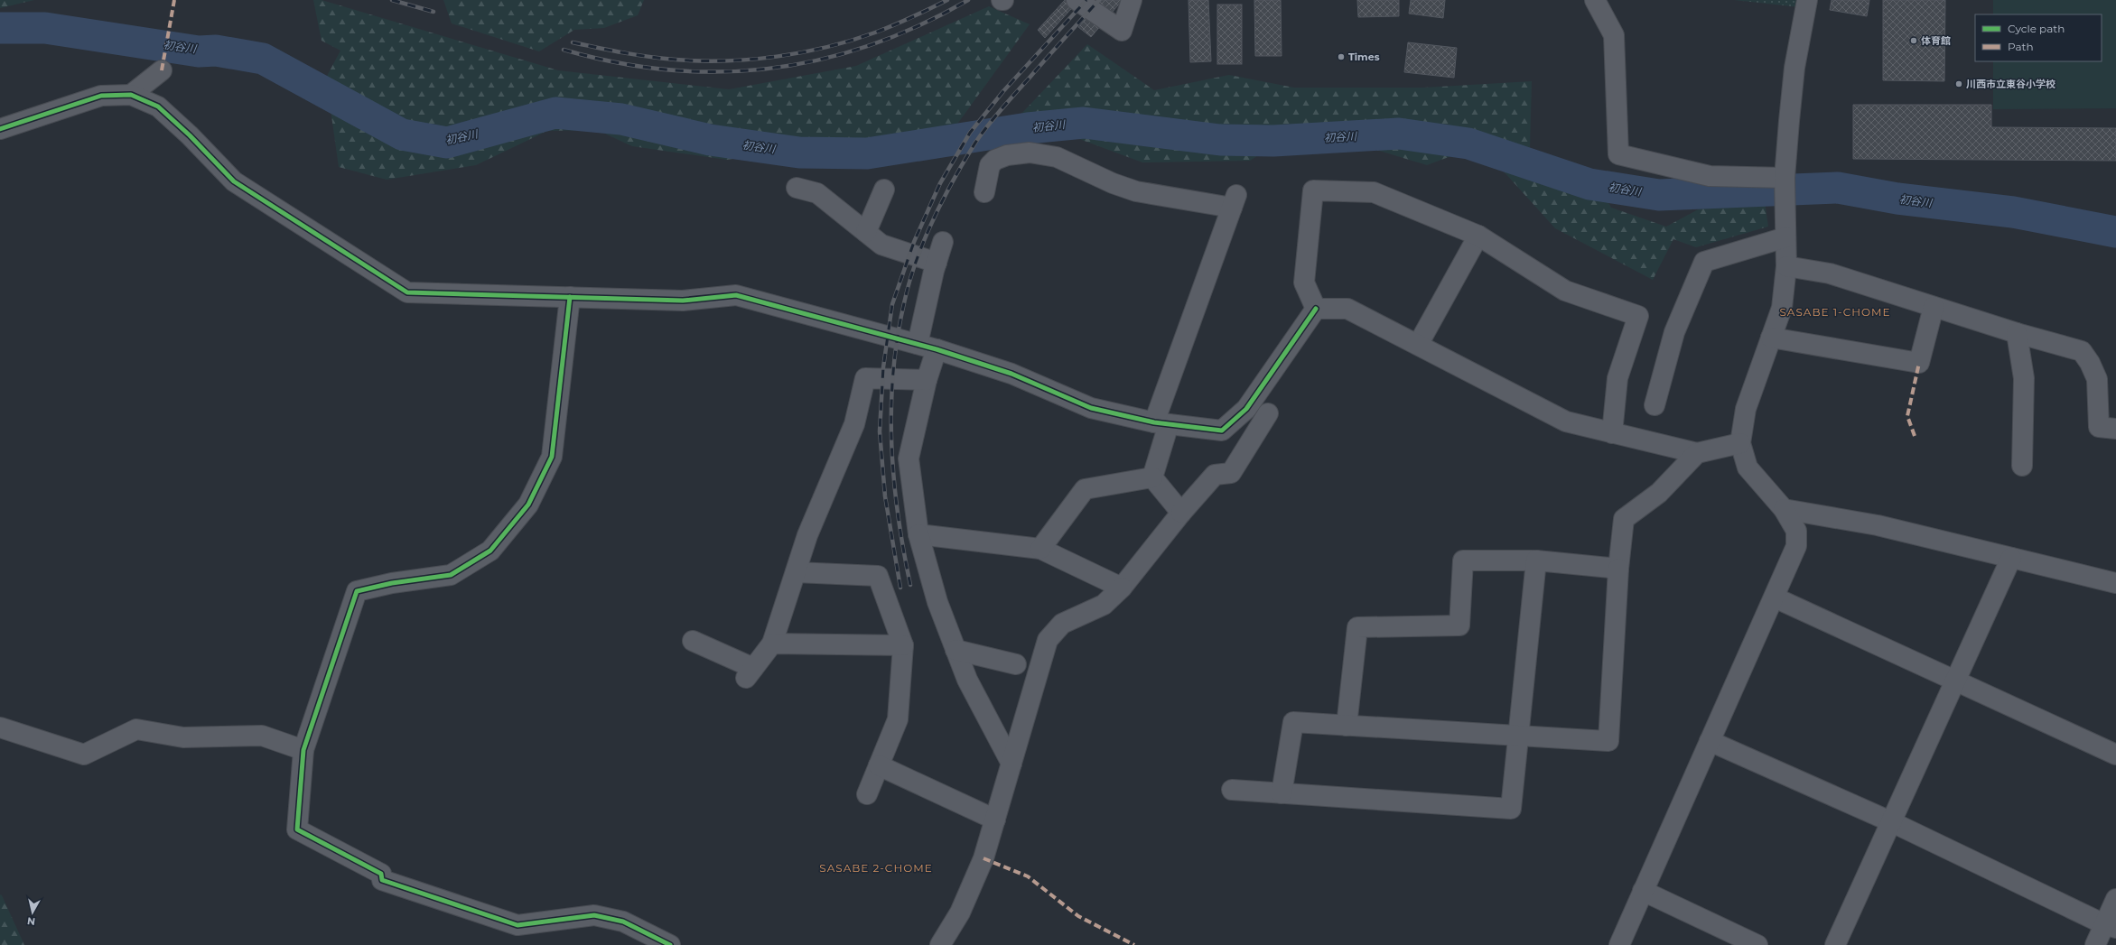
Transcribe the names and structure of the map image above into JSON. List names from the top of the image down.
{
  "districts": ["SASABE 1-CHOME", "SASABE 2-CHOME"],
  "water": ["初谷川"],
  "places": ["体育館", "Times", "川西市立東谷小学校"],
  "legend": ["Cycle path", "Path"],
  "north": "bottom"
}
